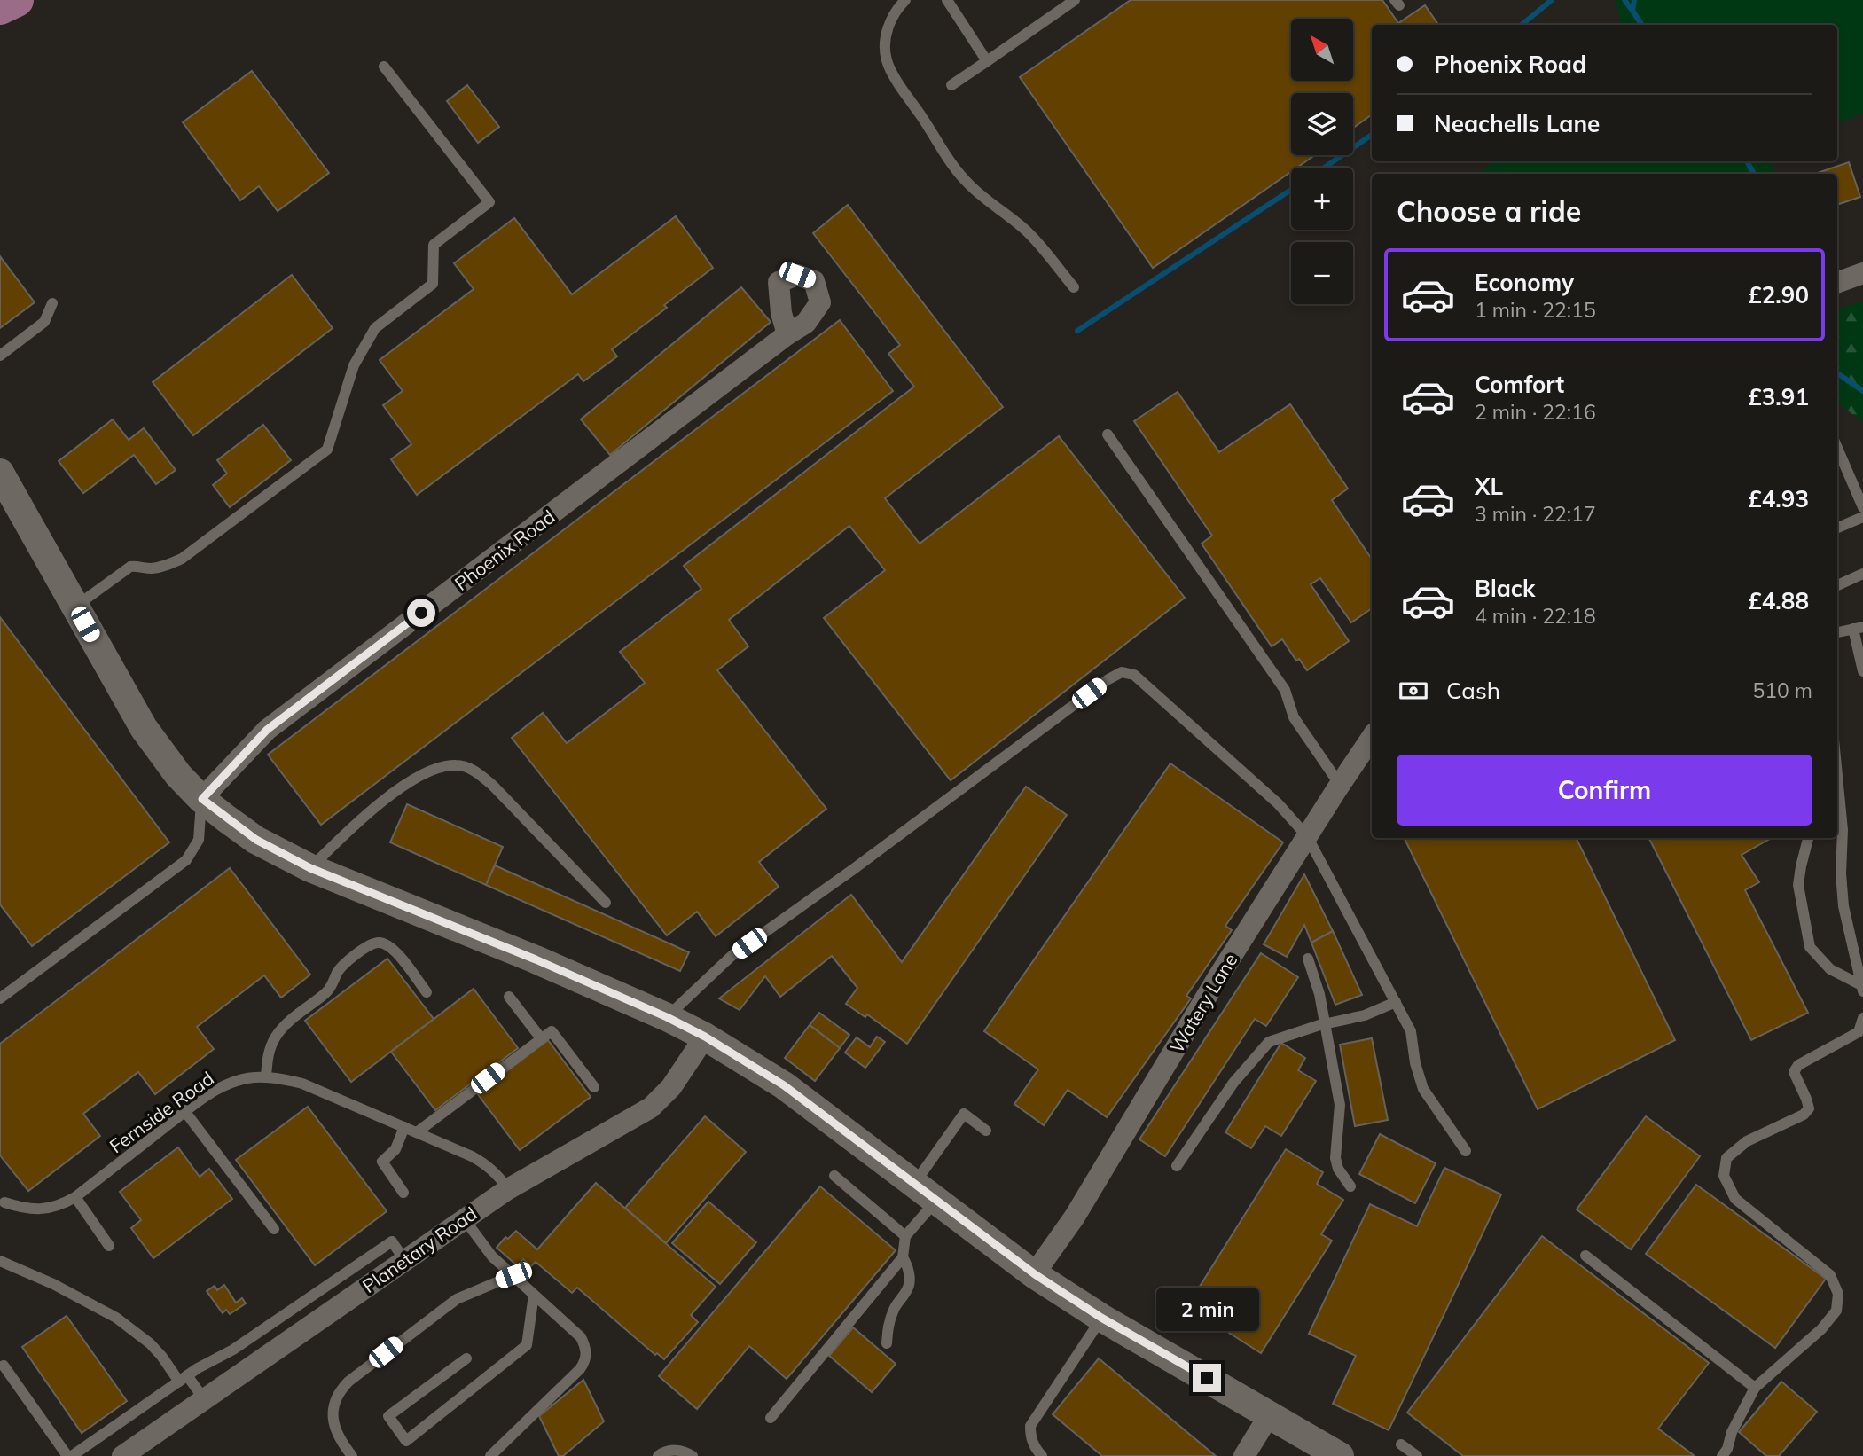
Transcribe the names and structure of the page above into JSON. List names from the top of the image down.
{
  "streets": {
    "street": ["Phoenix Road", "Watery Lane", "Planetary Road"],
    "lane": ["Fernside Road"]
  },
  "crossings": [
    ["Fernside Road", "Planetary Road"]
  ],
  "north": "top left",
  "page": {
    "map_buttons": ["+", "−"],
    "banner": ["Phoenix Road", "Neachells Lane"],
    "heading": "Choose a ride",
    "list": [
      {
        "name": "Economy",
        "note": "1 min · 22:15",
        "value": "£2.90"
      },
      {
        "name": "Comfort",
        "note": "2 min · 22:16",
        "value": "£3.91"
      },
      {
        "name": "XL",
        "note": "3 min · 22:17",
        "value": "£4.93"
      },
      {
        "name": "Black",
        "note": "4 min · 22:18",
        "value": "£4.88"
      }
    ],
    "pay": ["Cash", "510 m"],
    "buttons": "Confirm",
    "bubble": "2 min"
  }
}
